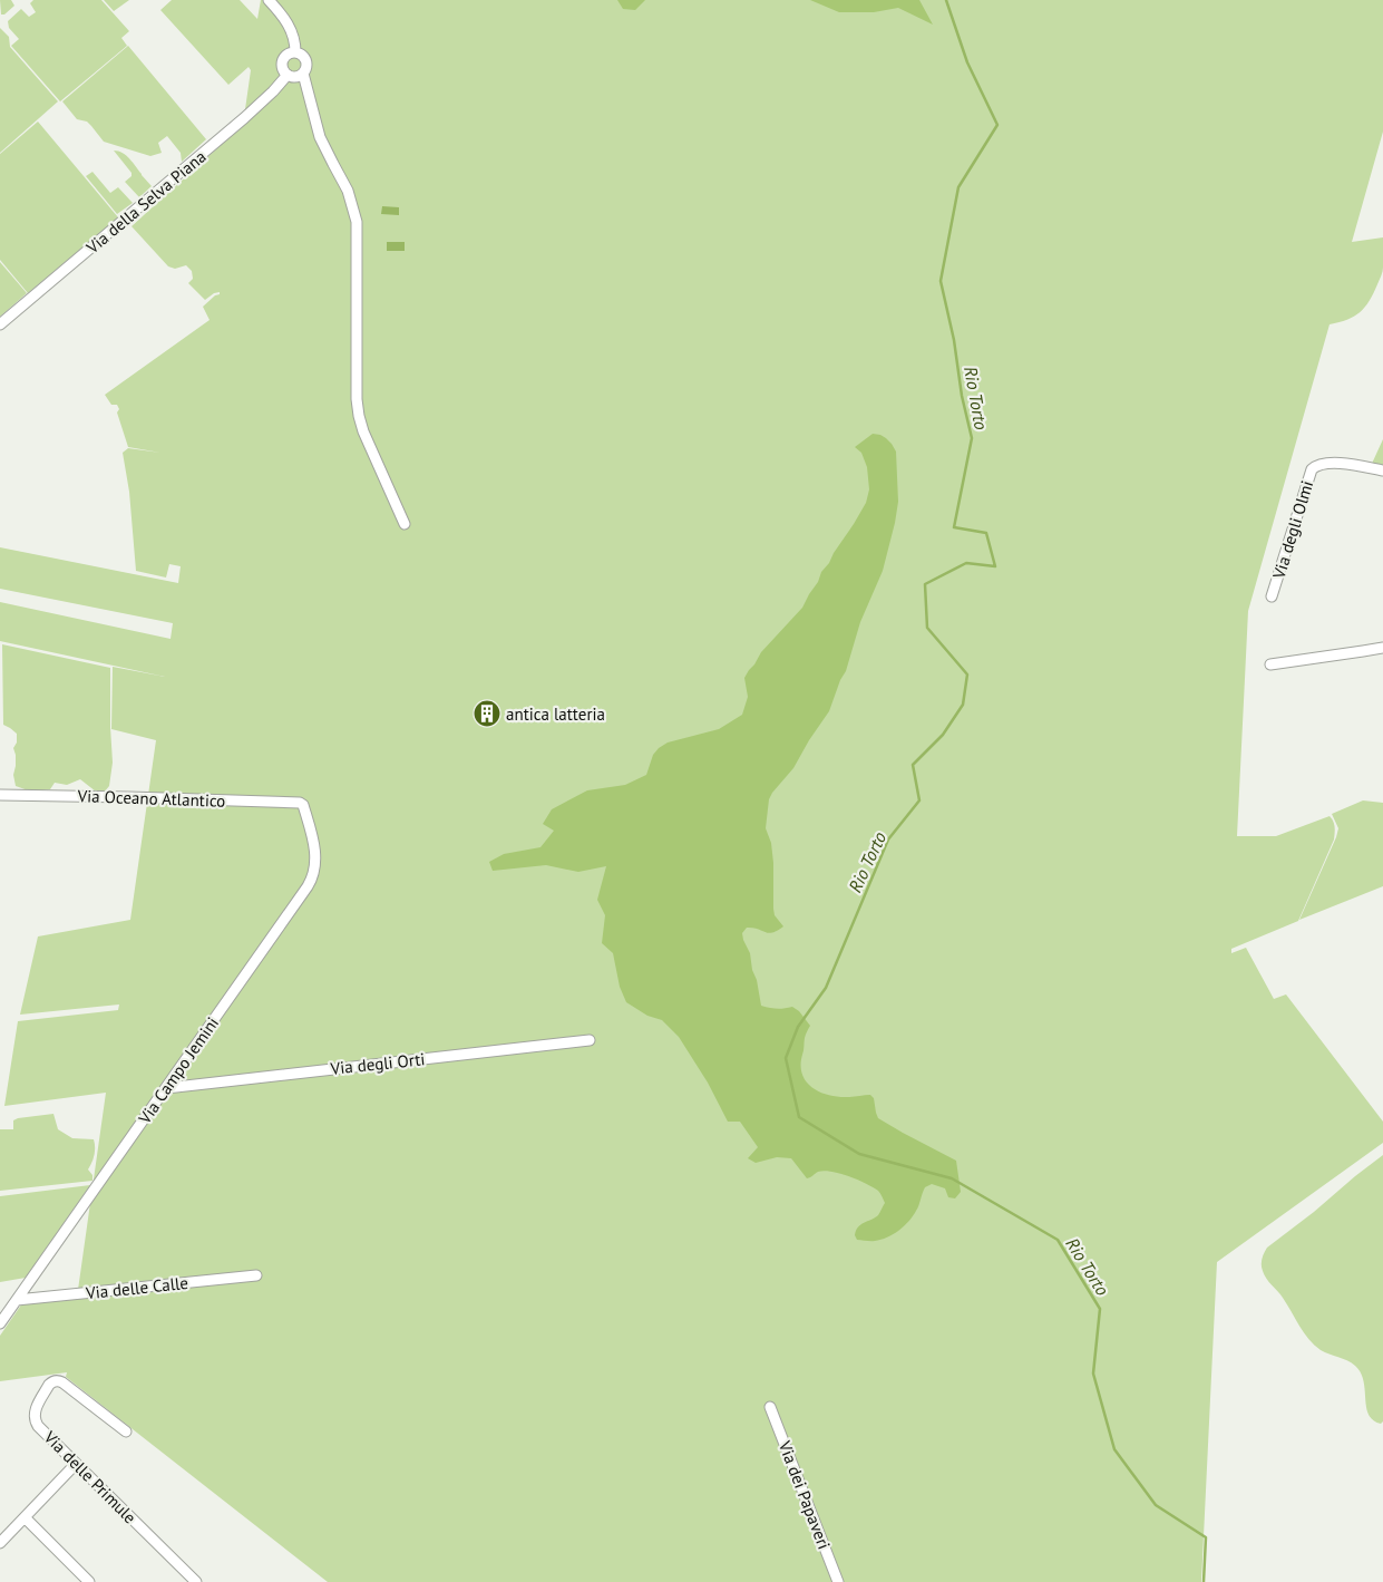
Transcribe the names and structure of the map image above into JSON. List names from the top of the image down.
{
  "streets": {
    "street": [
      "Via della Selva Piana",
      "Via degli Olmi",
      "Via Oceano Atlantico",
      "Via degli Orti",
      "Via Campo Jemini",
      "Via delle Calle",
      "Via delle Primule",
      "Via dei Papaveri"
    ]
  },
  "crossings": [
    ["Via Oceano Atlantico", "Via Campo Jemini"],
    ["Via degli Orti", "Via Campo Jemini"],
    ["Via Campo Jemini", "Via delle Calle"]
  ],
  "water": ["Rio Torto"],
  "places": {
    "building": ["antica latteria"]
  }
}
